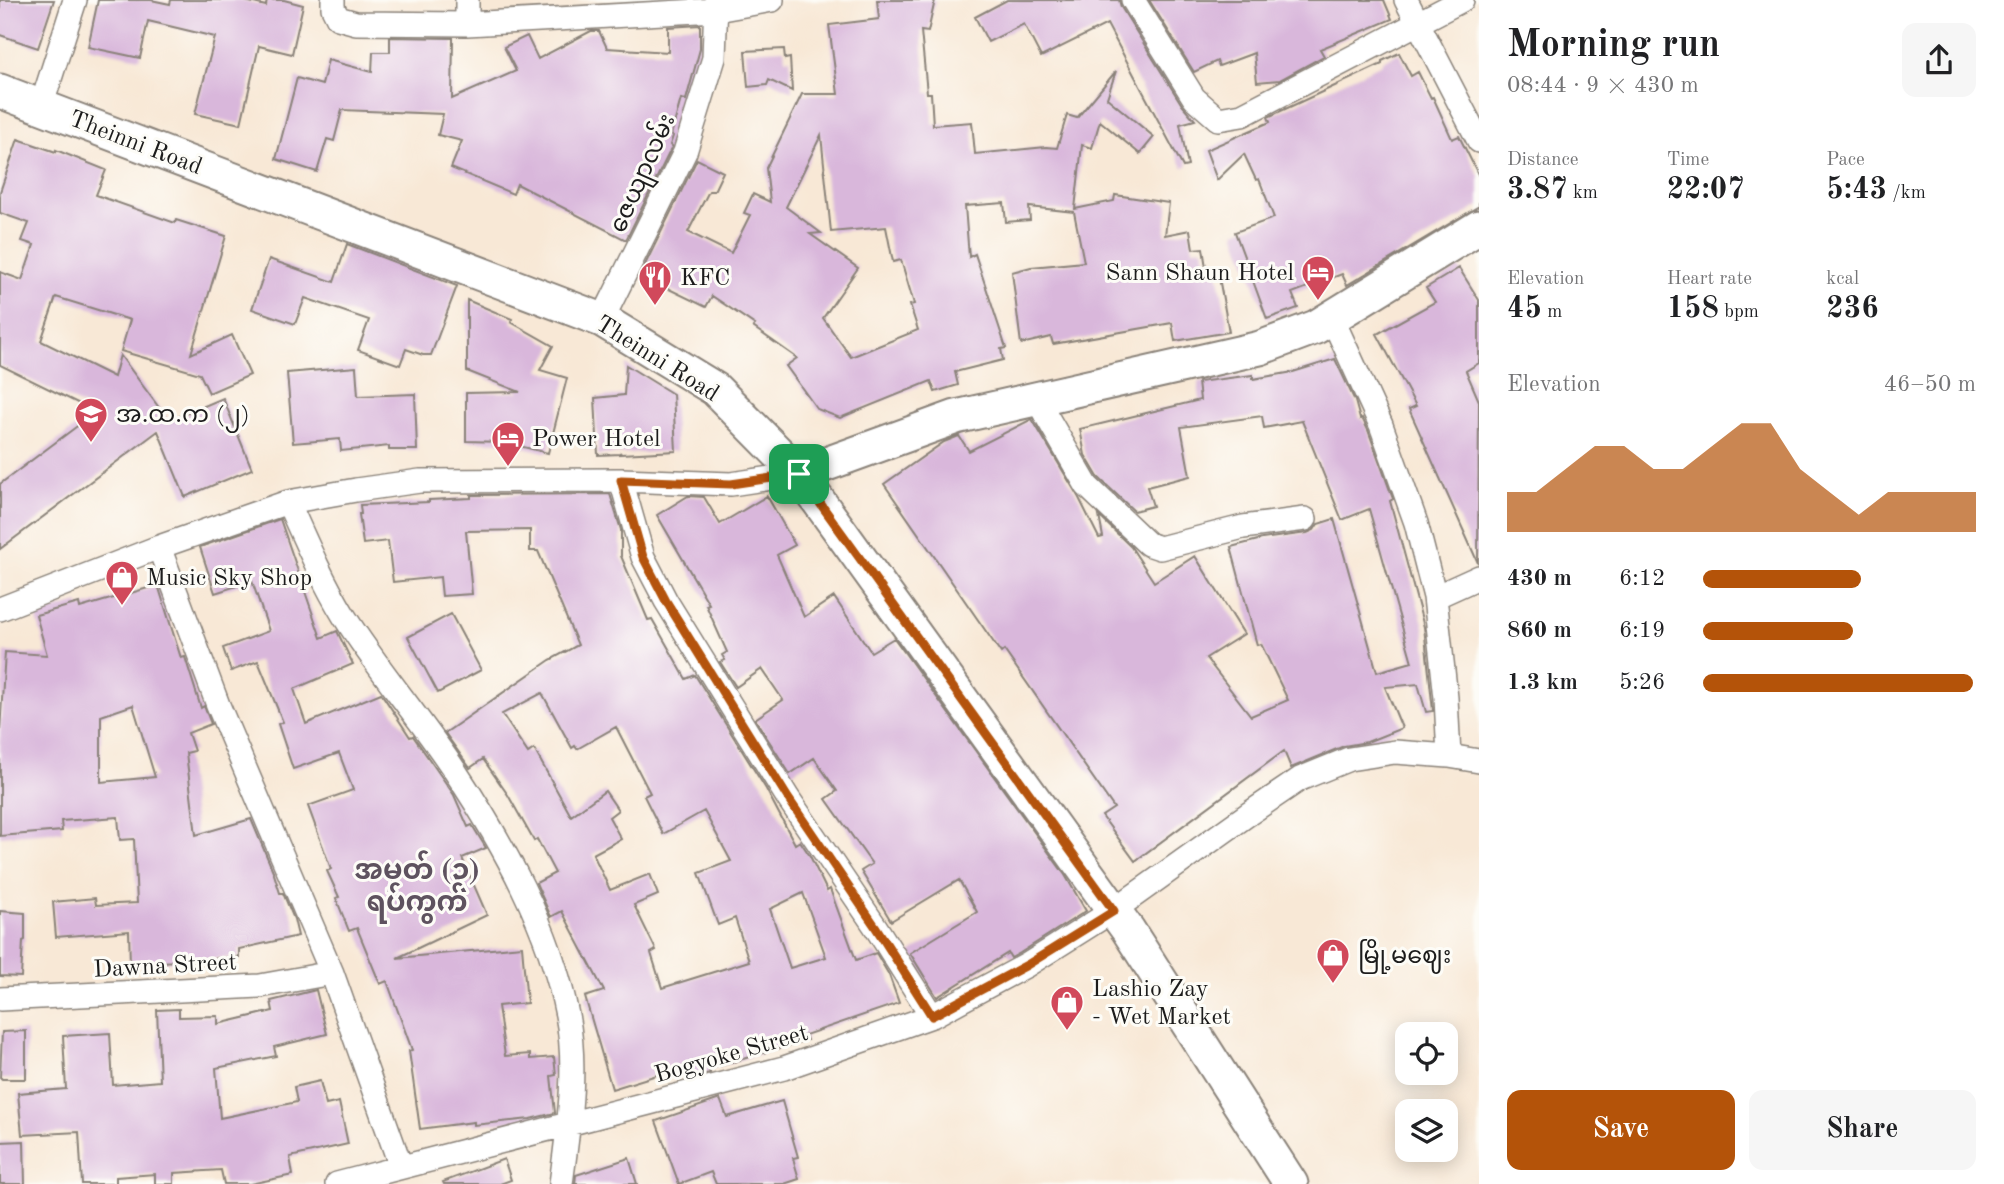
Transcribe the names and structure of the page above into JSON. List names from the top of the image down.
{
  "streets": {
    "main road": ["Theinni Road"],
    "street": ["ဇေယျာလမ်း", "Dawna Street", "Bogyoke Street"]
  },
  "crossings": [
    ["Theinni Road", "ဇေယျာလမ်း"],
    ["Theinni Road", "Bogyoke Street"]
  ],
  "districts": ["အမှတ် (၃) ရပ်ကွက်"],
  "places": {
    "hotel": ["Sann Shaun Hotel", "Power Hotel"],
    "restaurant": ["KFC"],
    "school or university": ["အ.ထ.က (၂)"],
    "shop": ["Music Sky Shop", "မြို့မဈေး", "Lashio Zay - Wet Market"]
  },
  "page": {
    "heading": ["Morning run", "08:44 · 9 × 430 m"],
    "stats": [
      ["Distance", "3.87 km"],
      ["Time", "22:07"],
      ["Pace", "5:43 /km"],
      ["Elevation", "45 m"],
      ["Heart rate", "158 bpm"],
      ["kcal", "236"]
    ],
    "chart": ["Elevation", "46–50 m"],
    "list": [
      {
        "name": "430 m",
        "note": "6:12"
      },
      {
        "name": "860 m",
        "note": "6:19"
      },
      {
        "name": "1.3 km",
        "note": "5:26"
      }
    ],
    "buttons": ["Save", "Share"]
  }
}
